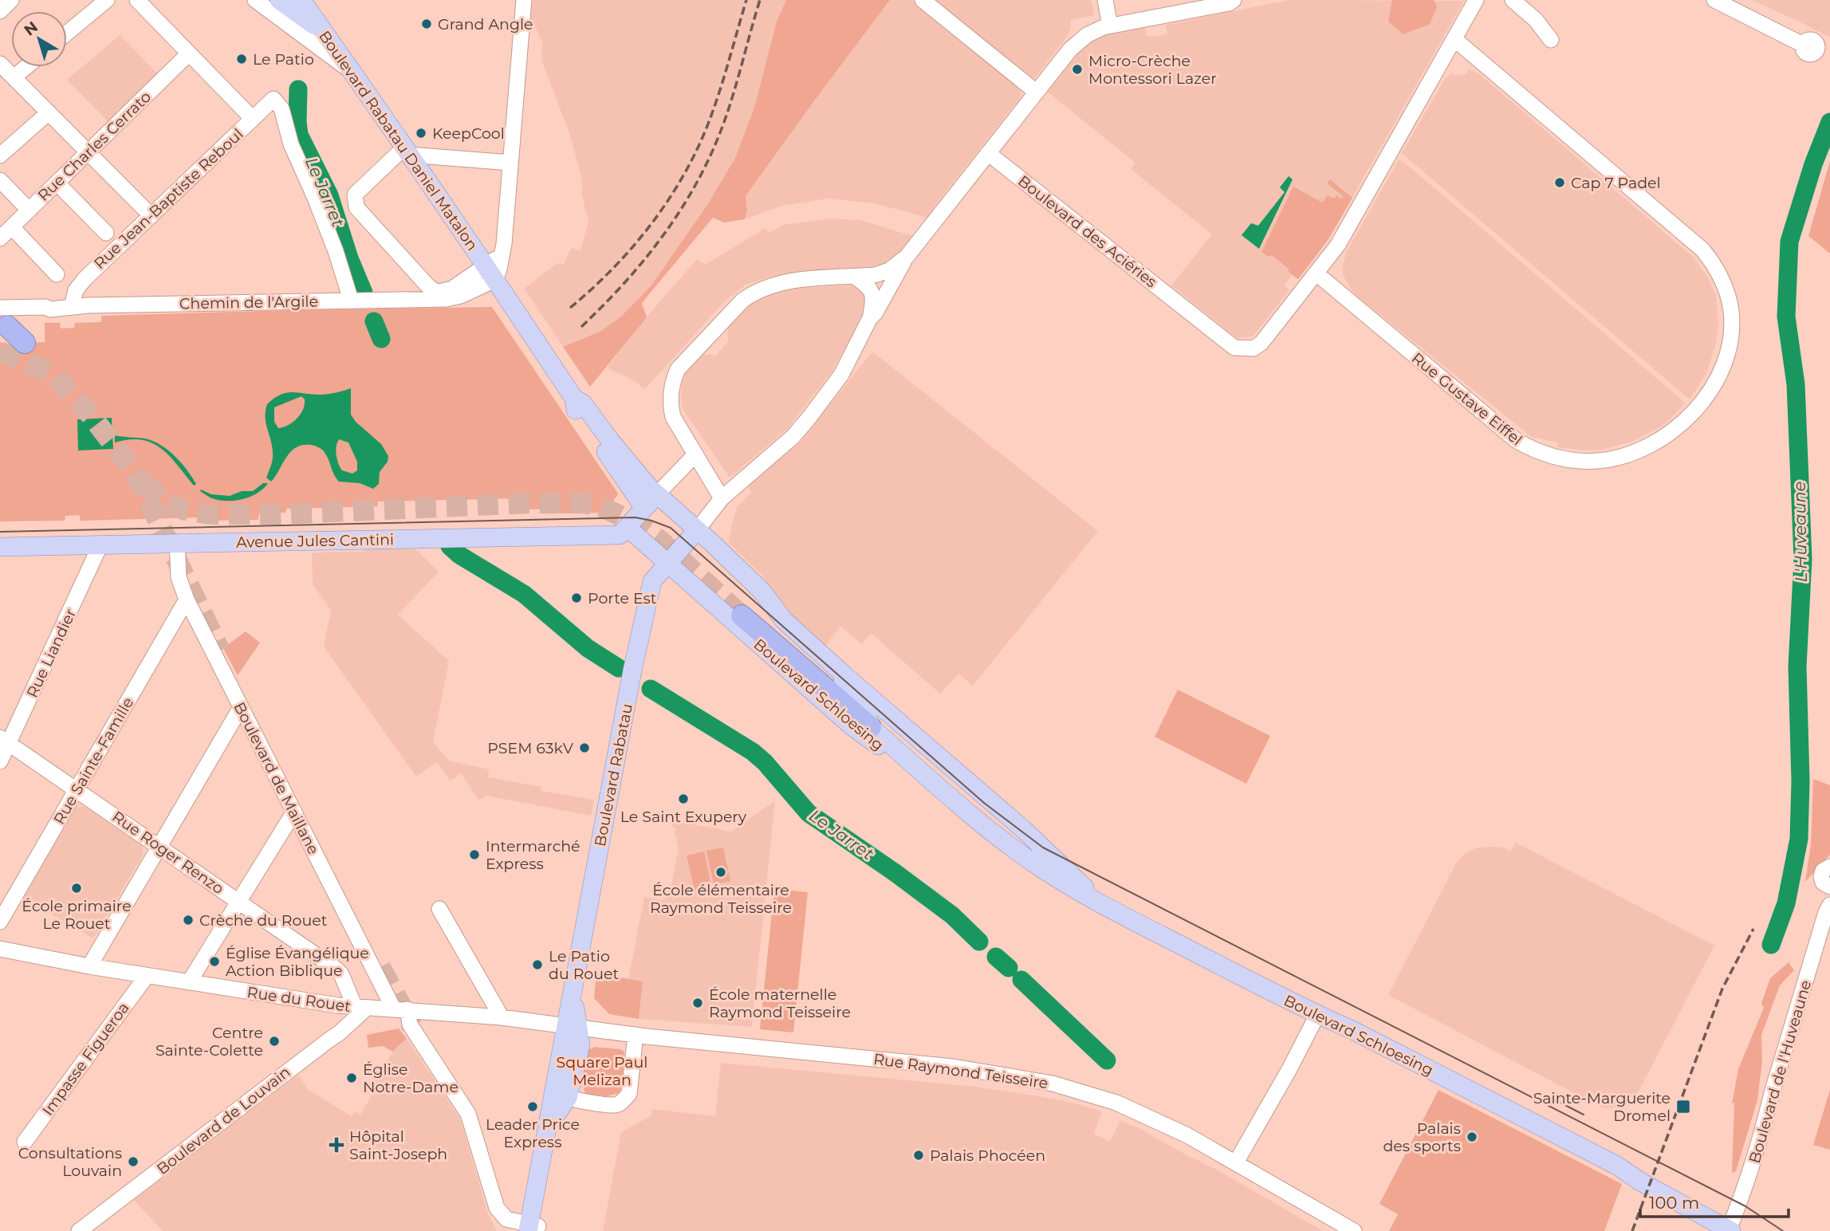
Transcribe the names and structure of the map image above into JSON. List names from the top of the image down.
{
  "streets": {
    "main road": [
      "Boulevard Rabatau Daniel Matalon",
      "Avenue Jules Cantini",
      "Boulevard Schloesing",
      "Boulevard Rabatau"
    ],
    "street": [
      "Rue Charles Cerrato",
      "Rue Jean-Baptiste Reboul",
      "Boulevard des Aciéries",
      "Chemin de l'Argile",
      "Rue Gustave Eiffel",
      "Rue Liandier",
      "Rue Sainte-Famille",
      "Boulevard de Maillane",
      "Rue Roger Renzo",
      "Rue du Rouet",
      "Impasse Figueroa",
      "Rue Raymond Teisseire",
      "Boulevard de l'Huveaune",
      "Boulevard de Louvain"
    ]
  },
  "crossings": [
    ["Boulevard Rabatau Daniel Matalon", "Chemin de l'Argile"],
    ["Rue Jean-Baptiste Reboul", "Chemin de l'Argile"],
    ["Boulevard des Aciéries", "Rue Gustave Eiffel"],
    ["Avenue Jules Cantini", "Rue Liandier"],
    ["Avenue Jules Cantini", "Boulevard Schloesing"],
    ["Avenue Jules Cantini", "Boulevard de Maillane"],
    ["Rue Liandier", "Rue Roger Renzo"],
    ["Boulevard Schloesing", "Boulevard Rabatau"],
    ["Boulevard Schloesing", "Boulevard de l'Huveaune"],
    ["Rue Sainte-Famille", "Boulevard de Maillane"],
    ["Rue Sainte-Famille", "Rue Roger Renzo"],
    ["Boulevard Rabatau", "Boulevard de Maillane"],
    ["Boulevard Rabatau", "Rue du Rouet"],
    ["Boulevard Rabatau", "Rue Raymond Teisseire"],
    ["Boulevard de Maillane", "Rue du Rouet"],
    ["Rue Roger Renzo", "Rue du Rouet"],
    ["Rue Roger Renzo", "Boulevard de Louvain"],
    ["Rue du Rouet", "Impasse Figueroa"],
    ["Rue du Rouet", "Rue Raymond Teisseire"],
    ["Rue du Rouet", "Boulevard de Louvain"]
  ],
  "water": ["Le Jarret", "L'Huveaune"],
  "parks": ["Square Paul Melizan"],
  "places": {
    "other": [
      "Grand Angle",
      "Le Patio",
      "Micro-Crèche Montessori Lazer",
      "KeepCool",
      "Cap 7 Padel",
      "Porte Est",
      "PSEM 63kV",
      "Le Saint Exupery",
      "Intermarché Express",
      "École élémentaire Raymond Teisseire",
      "École primaire Le Rouet",
      "Crèche du Rouet",
      "Église Évangélique Action Biblique",
      "Le Patio du Rouet",
      "École maternelle Raymond Teisseire",
      "Centre Sainte-Colette",
      "Église Notre-Dame",
      "Leader Price Express",
      "Palais des sports",
      "Palais Phocéen",
      "Consultations Louvain"
    ],
    "transit": ["Sainte-Marguerite Dromel"],
    "health": ["Hôpital Saint-Joseph"]
  },
  "scale_bar": "100 m",
  "north": "top left"
}
